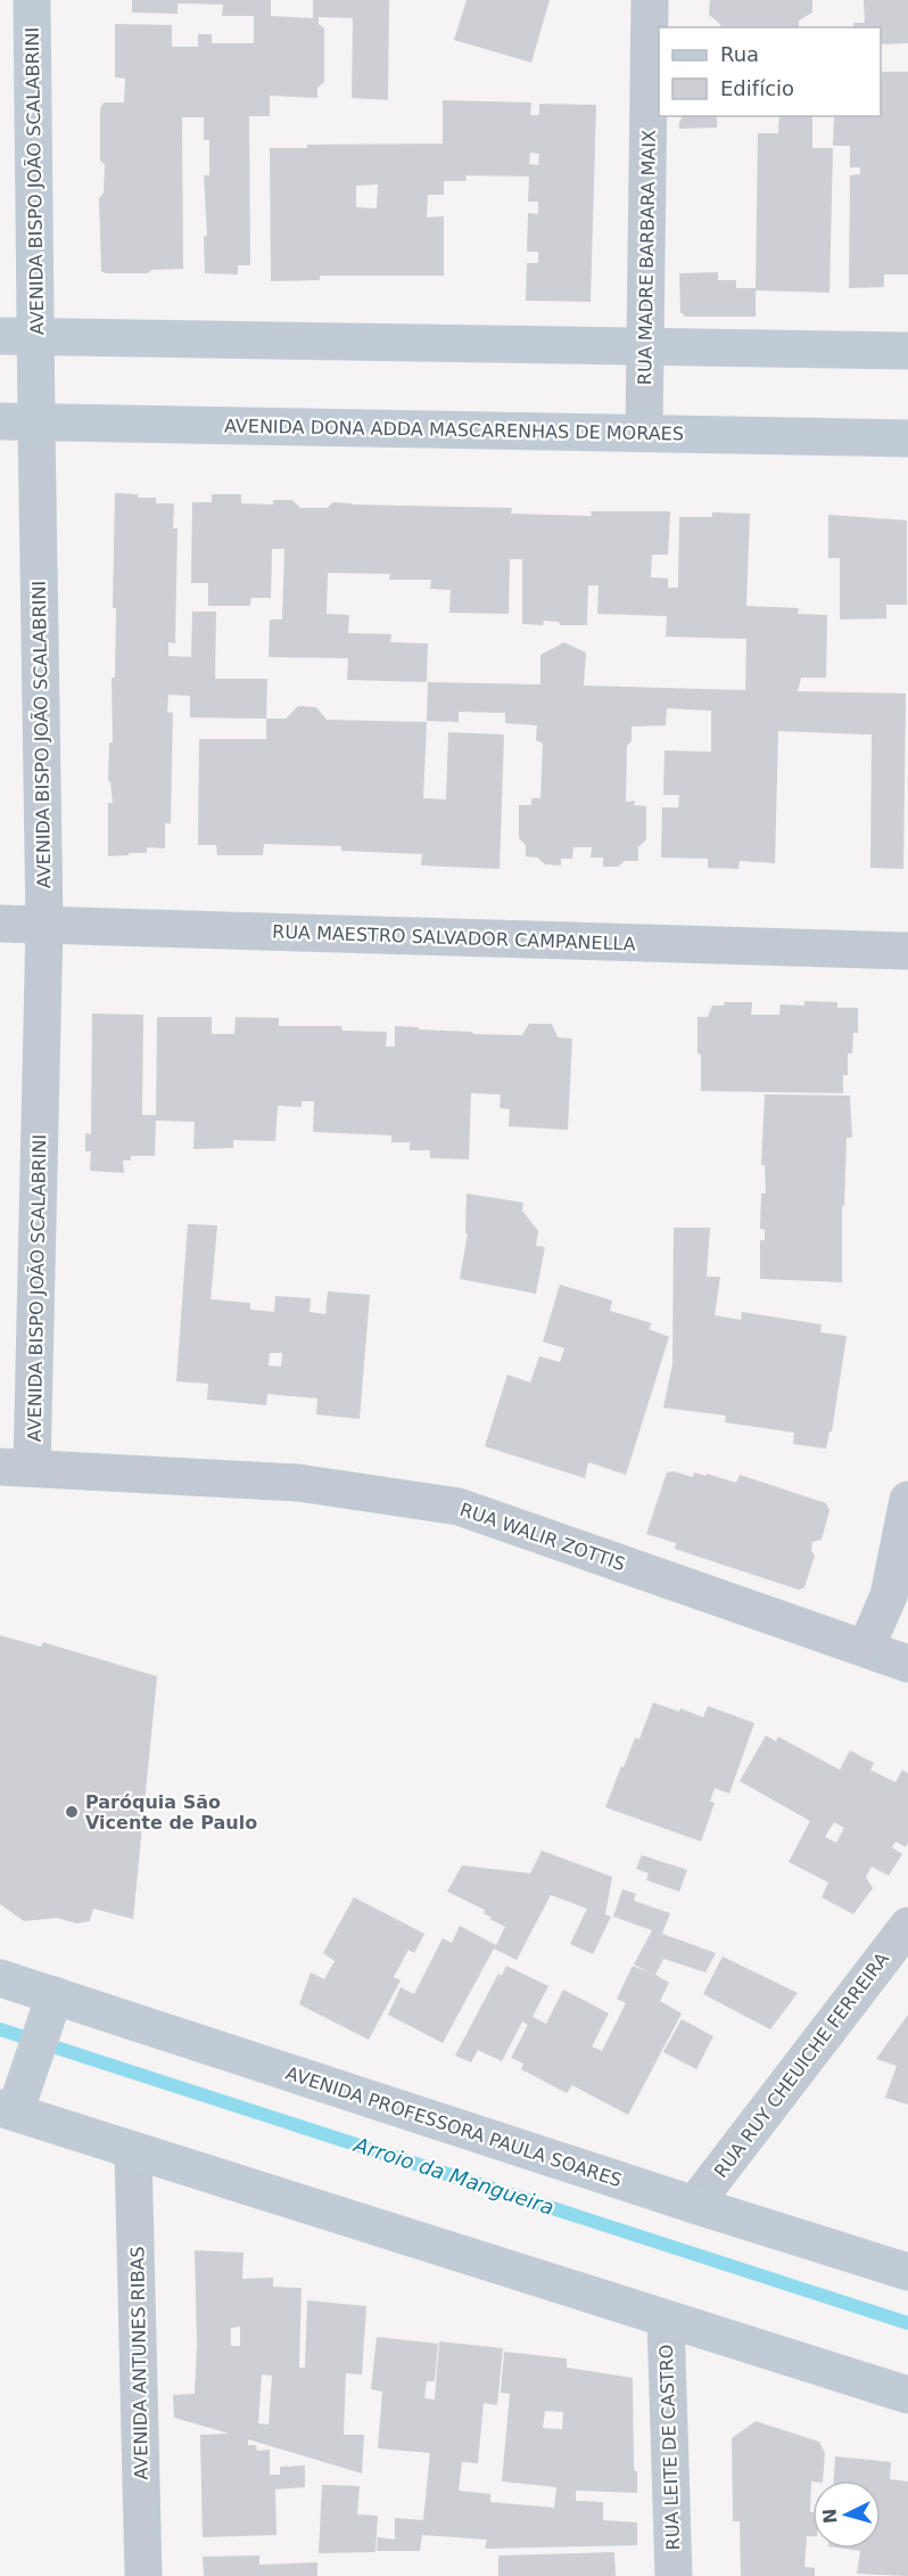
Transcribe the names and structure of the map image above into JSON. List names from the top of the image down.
{
  "streets": {
    "street": [
      "AVENIDA BISPO JOÃO SCALABRINI",
      "RUA MADRE BARBARA MAIX",
      "AVENIDA DONA ADDA MASCARENHAS DE MORAES",
      "RUA MAESTRO SALVADOR CAMPANELLA",
      "RUA WALIR ZOTTIS",
      "RUA RUY CHEUICHE FERREIRA",
      "AVENIDA PROFESSORA PAULA SOARES",
      "AVENIDA ANTUNES RIBAS",
      "RUA LEITE DE CASTRO"
    ]
  },
  "crossings": [
    ["AVENIDA BISPO JOÃO SCALABRINI", "AVENIDA DONA ADDA MASCARENHAS DE MORAES"],
    ["AVENIDA BISPO JOÃO SCALABRINI", "RUA MAESTRO SALVADOR CAMPANELLA"],
    ["AVENIDA BISPO JOÃO SCALABRINI", "RUA WALIR ZOTTIS"],
    ["RUA MADRE BARBARA MAIX", "AVENIDA DONA ADDA MASCARENHAS DE MORAES"],
    ["RUA RUY CHEUICHE FERREIRA", "AVENIDA PROFESSORA PAULA SOARES"]
  ],
  "water": ["Arroio da Mangueira"],
  "places": ["Paróquia São Vicente de Paulo"],
  "legend": ["Rua", "Edifício"],
  "north": "left"
}
